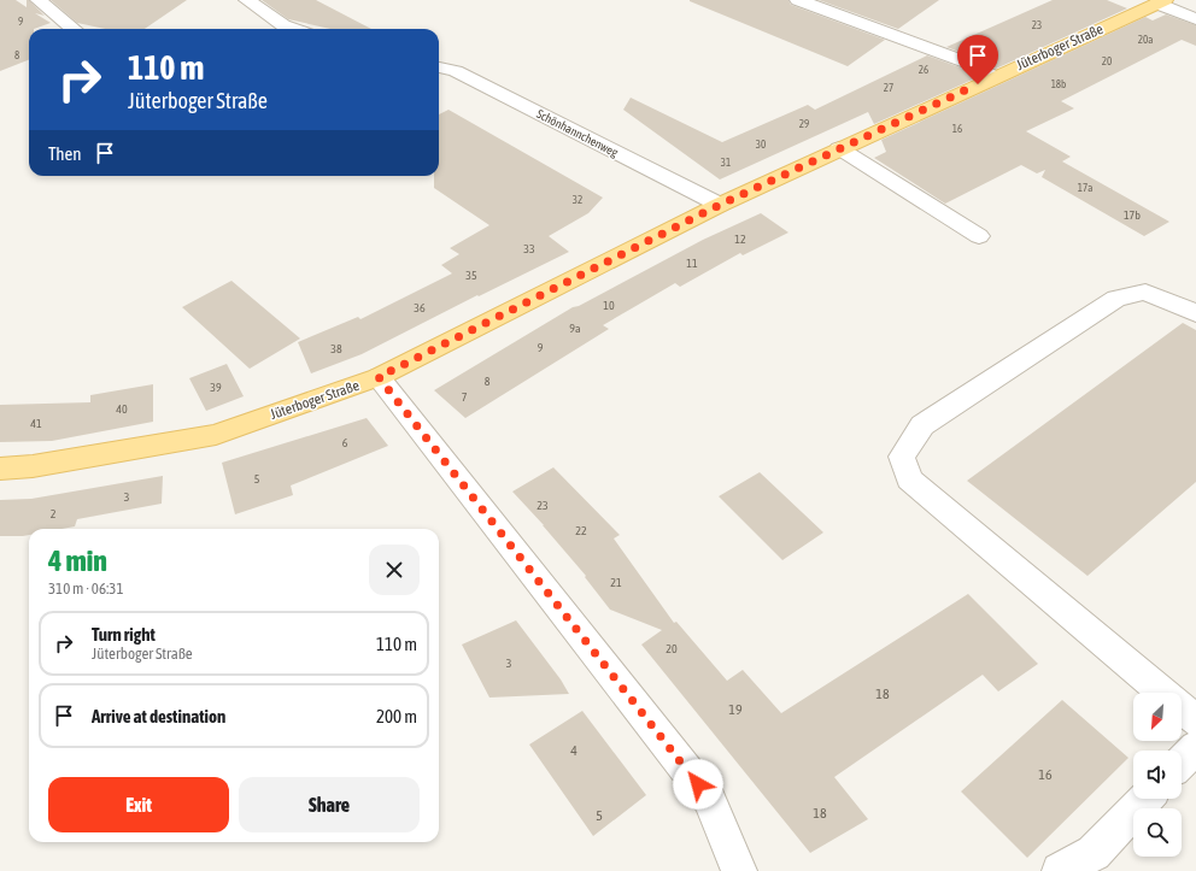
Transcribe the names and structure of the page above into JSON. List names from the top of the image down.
{
  "streets": {
    "main road": ["Jüterboger Straße"],
    "street": ["Schönhannchenweg"]
  },
  "crossings": [
    ["Jüterboger Straße", "Schönhannchenweg"]
  ],
  "house_numbers": [
    "9",
    "23",
    "20a",
    "8",
    "20",
    "26",
    "18b",
    "27",
    "29",
    "16",
    "30",
    "31",
    "17a",
    "32",
    "17b",
    "12",
    "33",
    "11",
    "35",
    "10",
    "36",
    "9a",
    "9",
    "38",
    "8",
    "39",
    "7",
    "40",
    "41",
    "6",
    "5",
    "3",
    "23",
    "2",
    "22",
    "21",
    "20",
    "3",
    "18",
    "19",
    "4",
    "16",
    "18",
    "5"
  ],
  "north": "bottom left",
  "page": {
    "turn": ["110 m", "Jüterboger Straße"],
    "then": "Then",
    "heading": ["4 min", "310 m · 06:31"],
    "list": [
      {
        "name": "Turn right",
        "note": "Jüterboger Straße",
        "value": "110 m"
      },
      {
        "name": "Arrive at destination",
        "value": "200 m"
      }
    ],
    "buttons": ["Exit", "Share"]
  }
}
